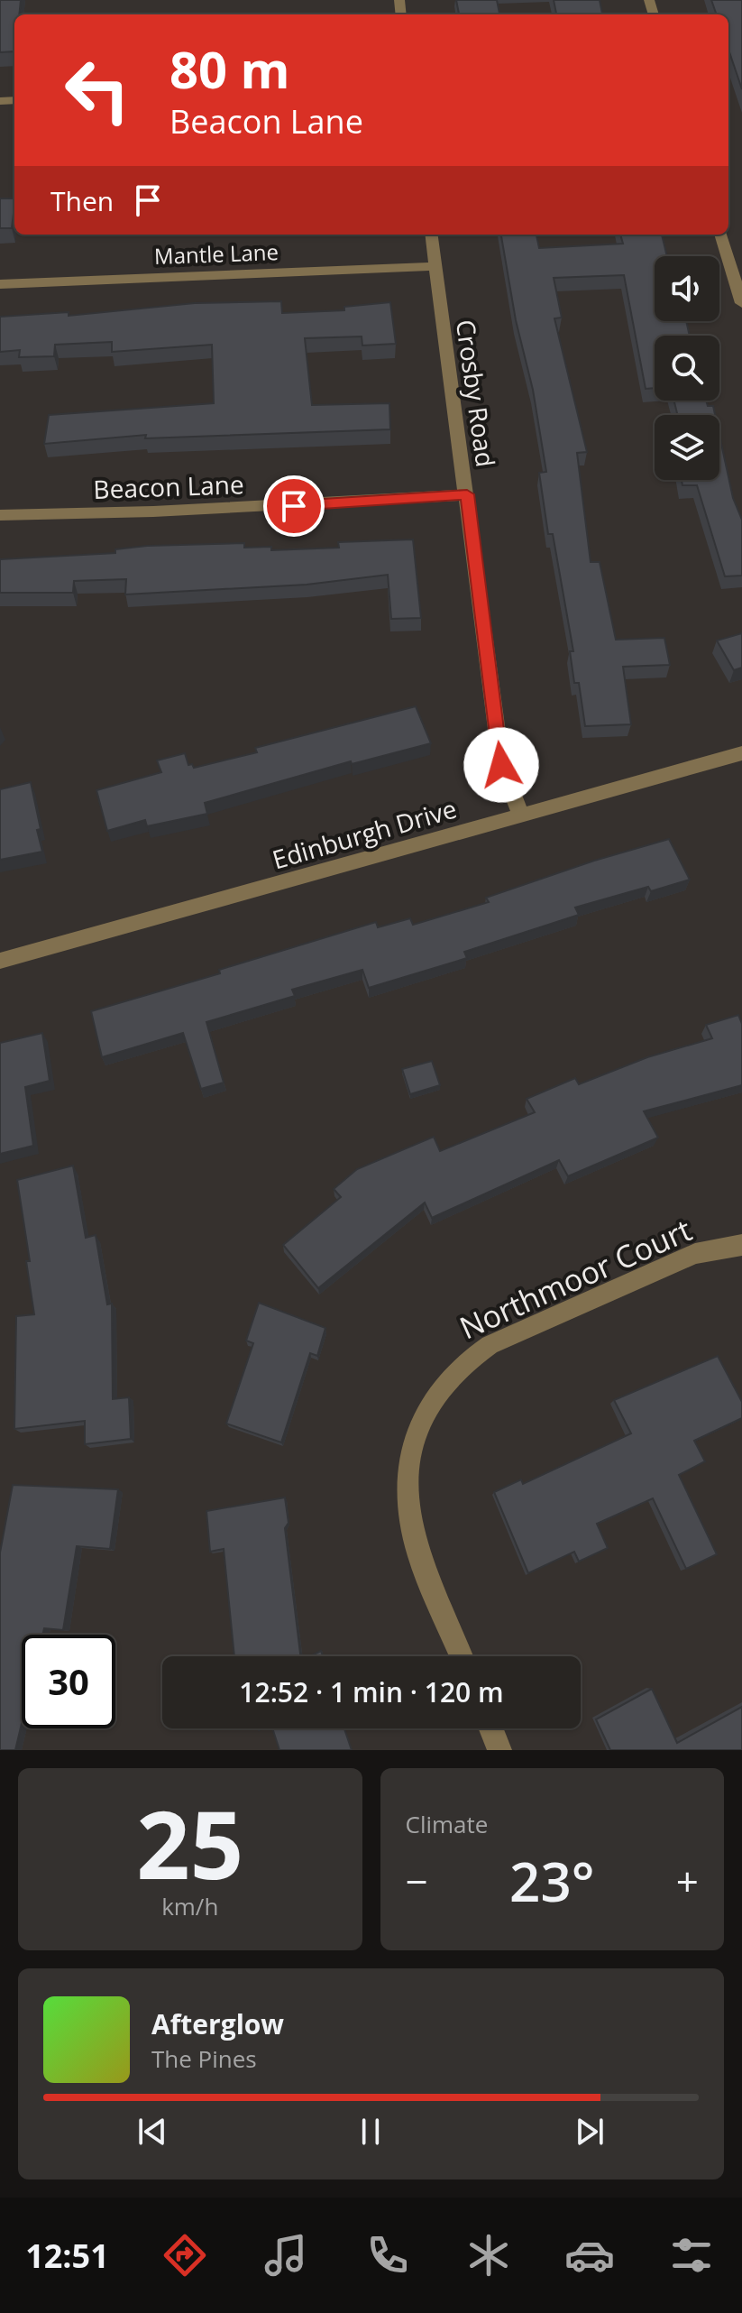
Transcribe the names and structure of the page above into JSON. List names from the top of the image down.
{
  "streets": {
    "street": [
      "Mantle Lane",
      "Crosby Road",
      "Beacon Lane",
      "Edinburgh Drive",
      "Northmoor Court"
    ]
  },
  "crossings": [
    ["Mantle Lane", "Crosby Road"],
    ["Crosby Road", "Beacon Lane"],
    ["Crosby Road", "Edinburgh Drive"]
  ],
  "page": {
    "turn": ["80 m", "Beacon Lane"],
    "then": "Then",
    "limit": "30",
    "trip": "12:52 · 1 min · 120 m",
    "tile": [
      ["25", "km/h"],
      "Climate"
    ],
    "heat": ["−", "23°", "+"],
    "song": ["Afterglow", "The Pines"],
    "tabs": "12:51"
  }
}
